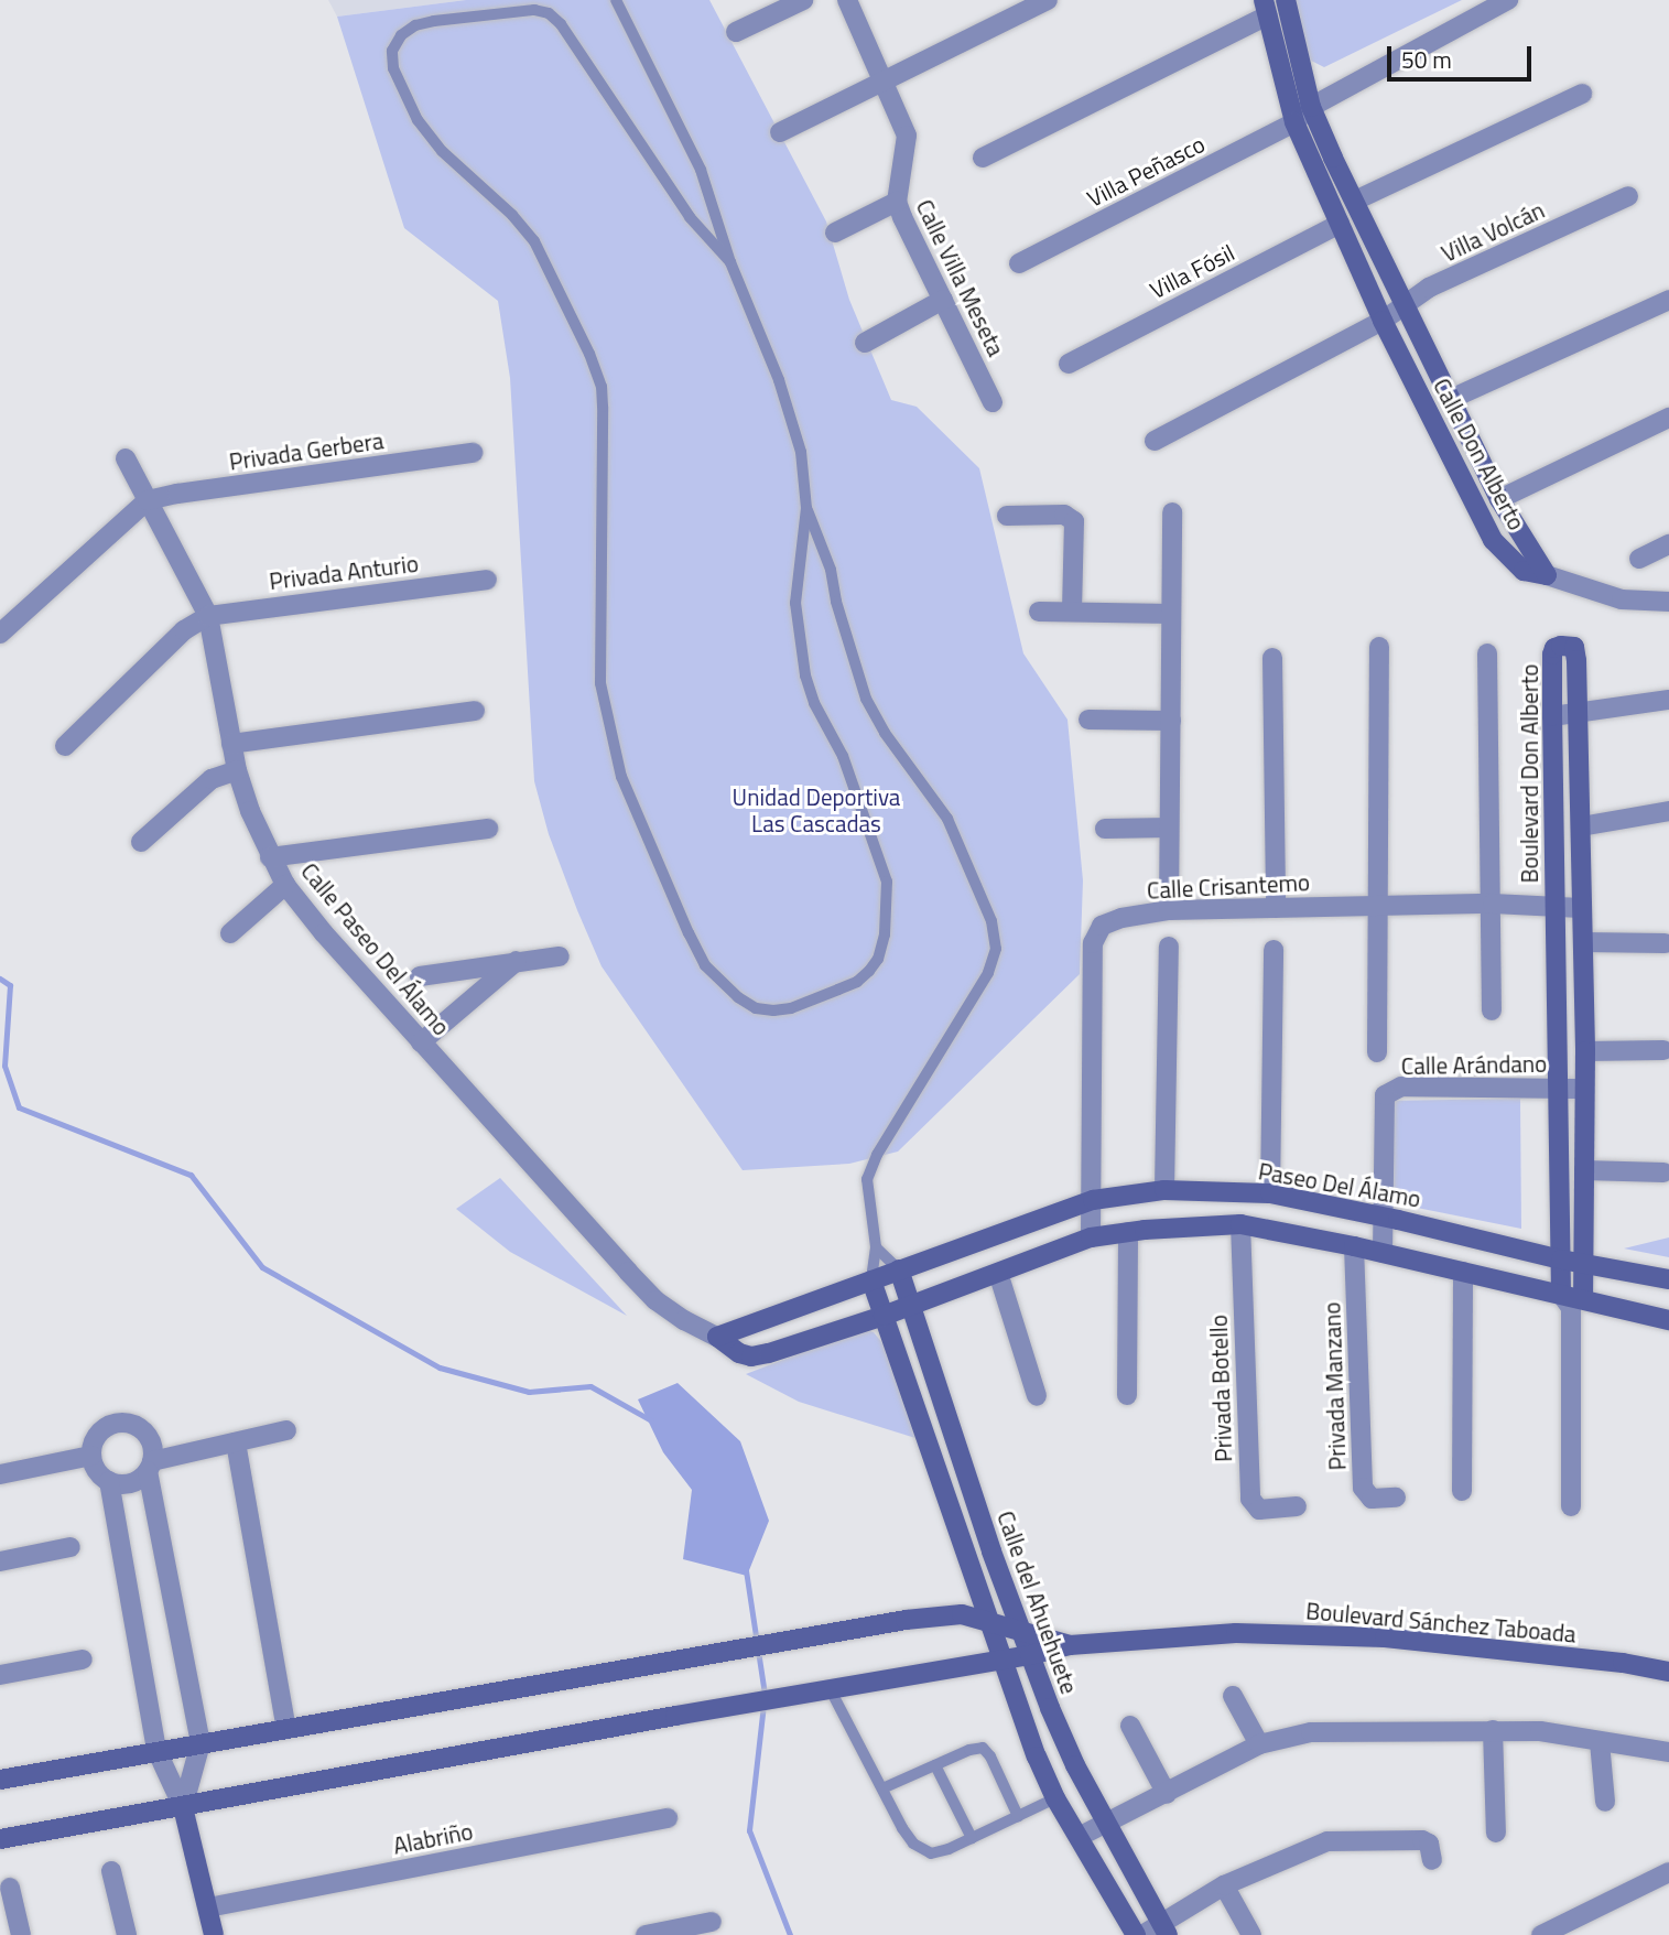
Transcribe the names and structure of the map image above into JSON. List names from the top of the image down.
{
  "streets": {
    "street": [
      "Villa Peñasco",
      "Villa Volcán",
      "Villa Fósil",
      "Calle Villa Meseta",
      "Privada Gerbera",
      "Calle Don Alberto",
      "Privada Anturio",
      "Boulevard Don Alberto",
      "Calle Crisantemo",
      "Calle Paseo Del Álamo",
      "Calle Arándano",
      "Paseo Del Álamo",
      "Privada Manzano",
      "Privada Botello",
      "Calle del Ahuehuete",
      "Boulevard Sánchez Taboada",
      "Alabriño"
    ]
  },
  "crossings": [
    ["Villa Peñasco", "Calle Don Alberto"],
    ["Villa Volcán", "Calle Don Alberto"],
    ["Villa Fósil", "Calle Don Alberto"],
    ["Privada Gerbera", "Calle Paseo Del Álamo"],
    ["Privada Anturio", "Calle Paseo Del Álamo"],
    ["Boulevard Don Alberto", "Calle Crisantemo"],
    ["Boulevard Don Alberto", "Calle Arándano"],
    ["Boulevard Don Alberto", "Paseo Del Álamo"],
    ["Calle Crisantemo", "Paseo Del Álamo"],
    ["Calle Arándano", "Paseo Del Álamo"],
    ["Paseo Del Álamo", "Calle del Ahuehuete"]
  ],
  "parks": ["Unidad Deportiva Las Cascadas"],
  "scale_bar": "50 m"
}
